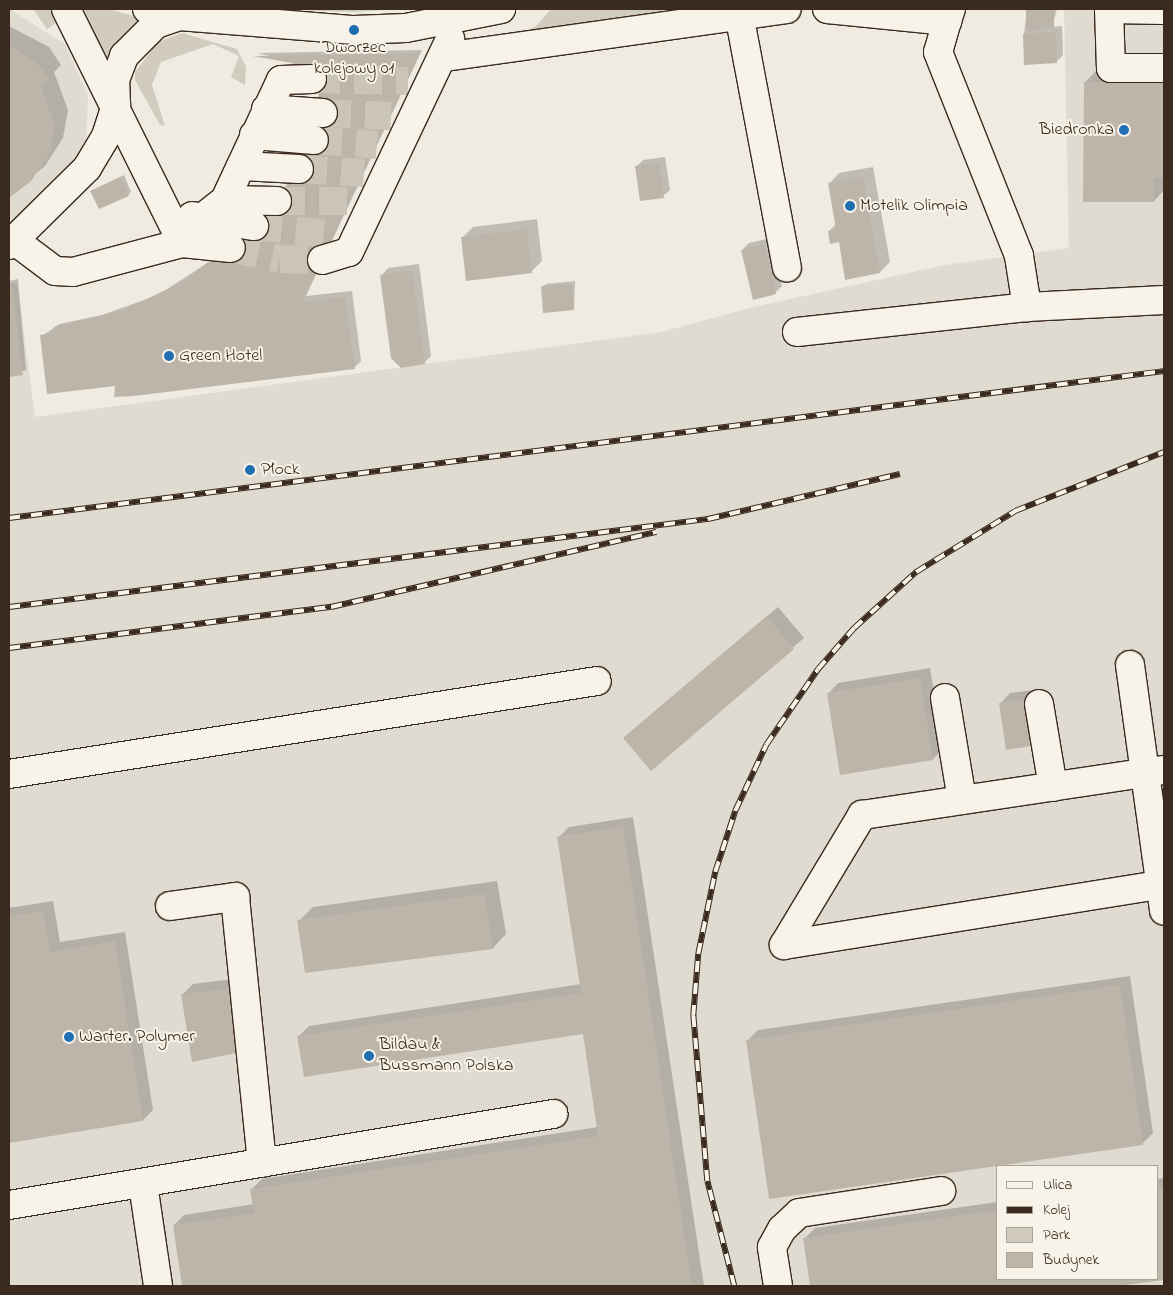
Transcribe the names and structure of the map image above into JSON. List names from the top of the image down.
{
  "places": [
    "Dworzec kolejowy 01",
    "Biedronka",
    "Motelik Olimpia",
    "Green Hotel",
    "Płock",
    "Warter. Polymer",
    "Bildau & Bussmann Polska"
  ],
  "legend": [
    "Ulica",
    "Kolej",
    "Park",
    "Budynek"
  ]
}
